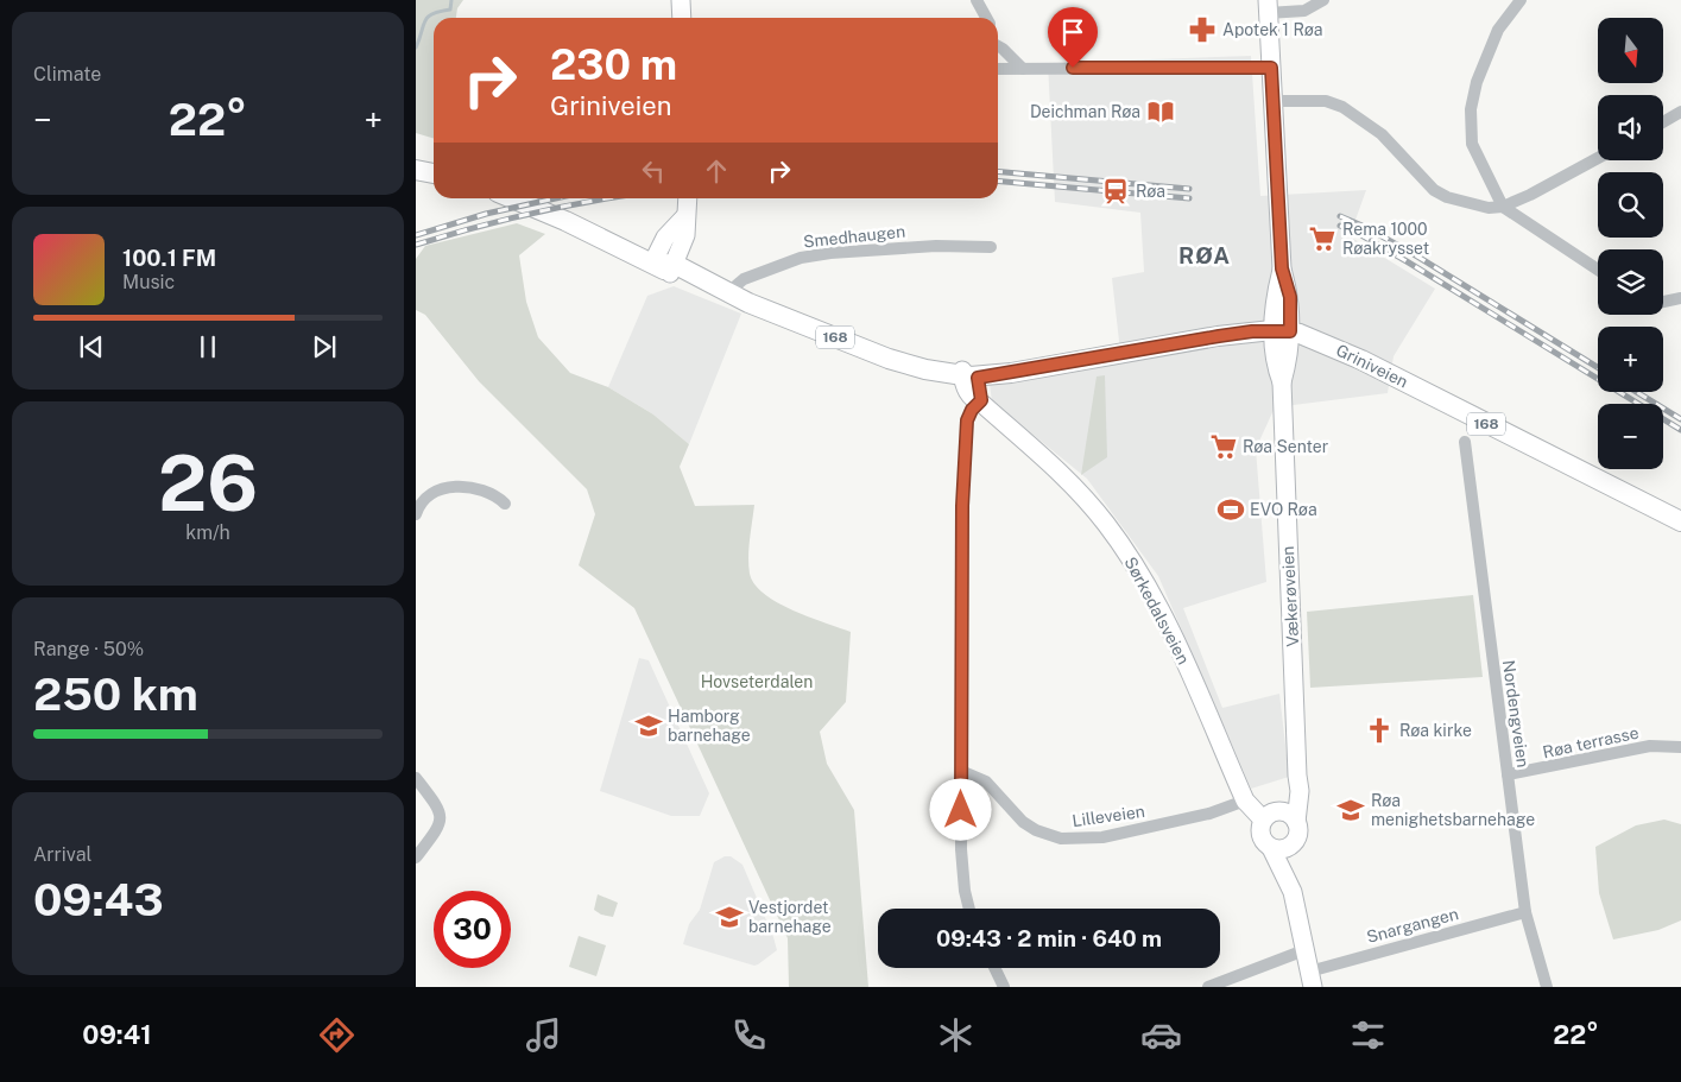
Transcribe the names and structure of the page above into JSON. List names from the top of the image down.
{
  "streets": {
    "main road": [
      "168",
      "Griniveien",
      "Vækerøveien",
      "Sørkedalsveien"
    ],
    "street": [
      "Smedhaugen",
      "Nordengveien",
      "Røa terrasse",
      "Lilleveien",
      "Snargangen"
    ]
  },
  "crossings": [
    ["Smedhaugen", "168"],
    ["168", "Griniveien"],
    ["168", "Sørkedalsveien"],
    ["Griniveien", "Vækerøveien"],
    ["Griniveien", "Sørkedalsveien"],
    ["Vækerøveien", "Sørkedalsveien"],
    ["Sørkedalsveien", "Lilleveien"],
    ["Nordengveien", "Røa terrasse"],
    ["Nordengveien", "Snargangen"]
  ],
  "districts": ["RØA"],
  "parks": ["Hovseterdalen"],
  "places": {
    "pharmacy": ["Apotek 1 Røa"],
    "library": ["Deichman Røa"],
    "station": ["Røa"],
    "supermarket": ["Rema 1000 Røakrysset", "Røa Senter"],
    "sports": ["EVO Røa"],
    "school or university": ["Hamborg barnehage", "Røa menighetsbarnehage", "Vestjordet barnehage"],
    "church": ["Røa kirke"]
  },
  "north": "bottom",
  "page": {
    "tile": [
      "Climate",
      ["26", "km/h"],
      ["Range · 50%", "250 km"],
      ["Arrival", "09:43"]
    ],
    "map_buttons": ["+", "−"],
    "turn": ["230 m", "Griniveien"],
    "heat": ["−", "22°", "+"],
    "song": ["100.1 FM", "Music"],
    "limit": "30",
    "trip": "09:43 · 2 min · 640 m",
    "tabs": ["09:41", "22°"]
  }
}
